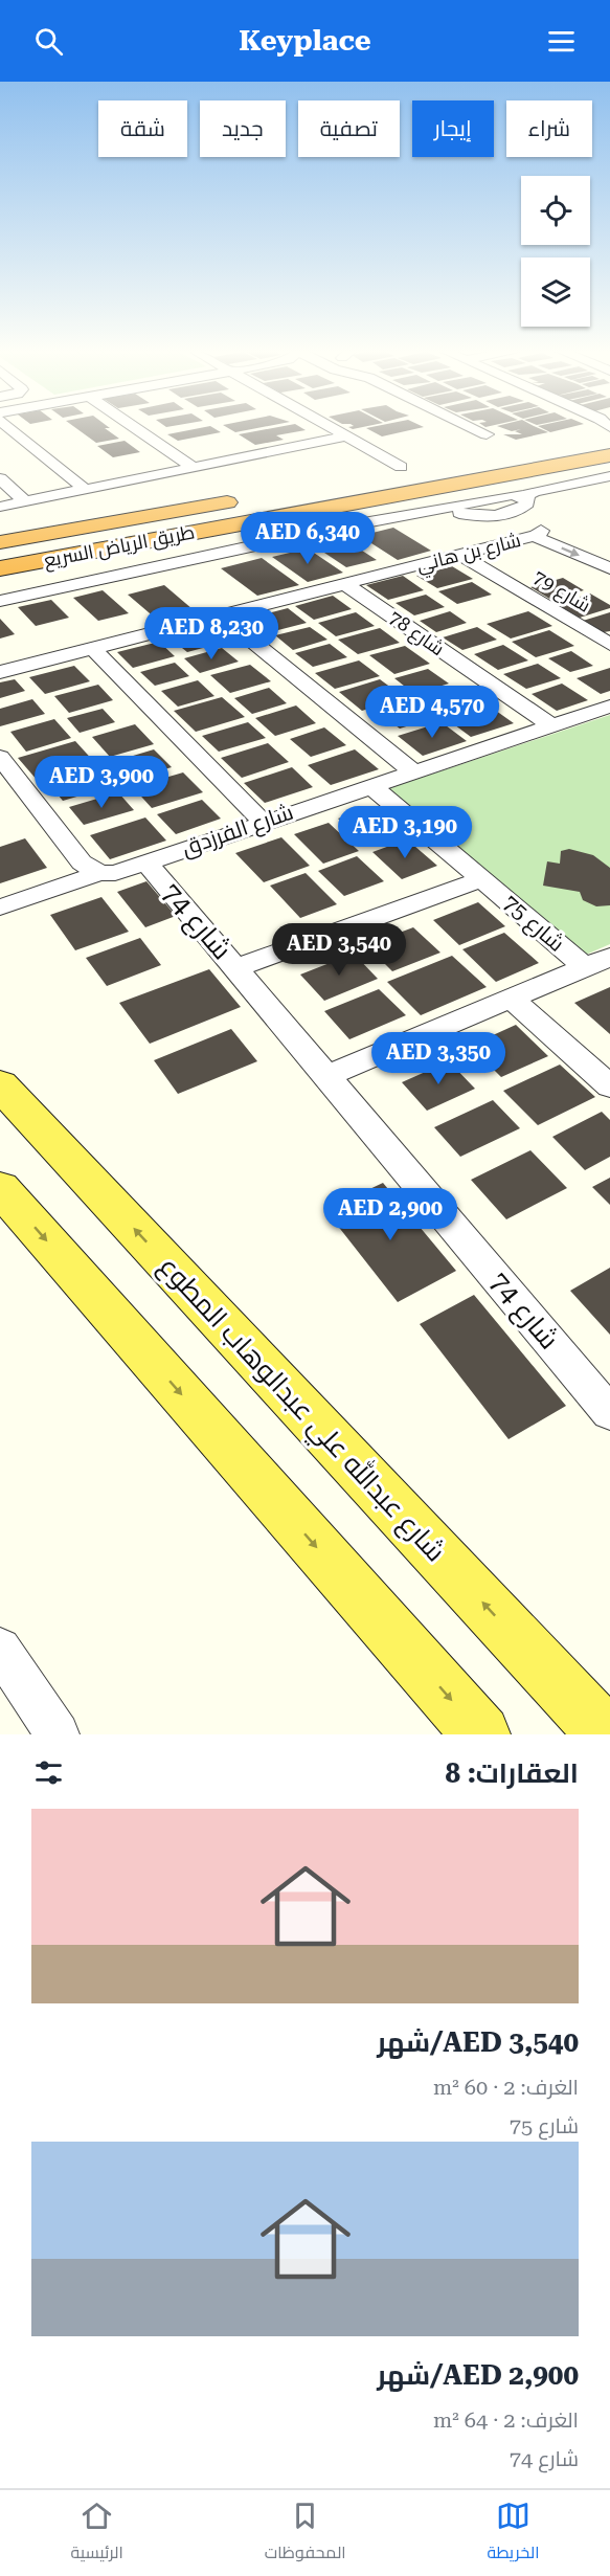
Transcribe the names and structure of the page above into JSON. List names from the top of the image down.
{
  "streets": {
    "highway": ["طريق الرياض السريع"],
    "main road": ["شارع عبدالله علي عبدالوهاب المطوع"],
    "street": [
      "شارع بن هاني",
      "شارع 79",
      "شارع 78",
      "شارع الفرزدق",
      "شارع 74",
      "شارع 75"
    ]
  },
  "crossings": [
    ["شارع بن هاني", "شارع 79"],
    ["شارع بن هاني", "شارع 78"],
    ["شارع 78", "شارع الفرزدق"],
    ["شارع الفرزدق", "شارع 74"],
    ["شارع الفرزدق", "شارع 75"],
    ["شارع 74", "شارع 75"]
  ],
  "page": {
    "header": "Keyplace",
    "chip": [
      "شراء",
      "إيجار",
      "تصفية",
      "جديد",
      "شقة"
    ],
    "price": [
      "AED 6,340",
      "AED 8,230",
      "AED 4,570",
      "AED 3,900",
      "AED 3,190",
      "AED 3,540",
      "AED 3,350",
      "AED 2,900"
    ],
    "heading": "العقارات: 8",
    "list": [
      {
        "name": "AED 3,540/شهر",
        "note": "الغرف: 2 · 60 m² · شارع 75"
      },
      {
        "name": "AED 2,900/شهر",
        "note": "الغرف: 2 · 64 m² · شارع 74"
      }
    ],
    "tabs": ["الخريطة", "المحفوظات", "الرئيسية"]
  }
}
